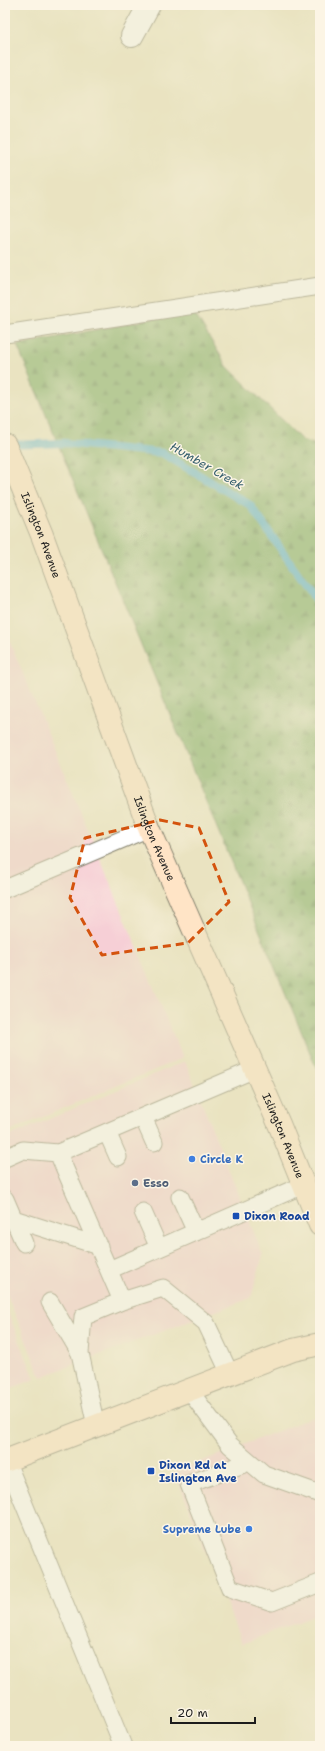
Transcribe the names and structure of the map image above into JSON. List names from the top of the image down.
{
  "streets": {
    "main road": ["Islington Avenue"]
  },
  "water": ["Humber Creek"],
  "places": {
    "other": ["Circle K", "Esso", "Supreme Lube"],
    "transit": ["Dixon Road", "Dixon Rd at Islington Ave"]
  },
  "scale_bar": "20 m"
}
